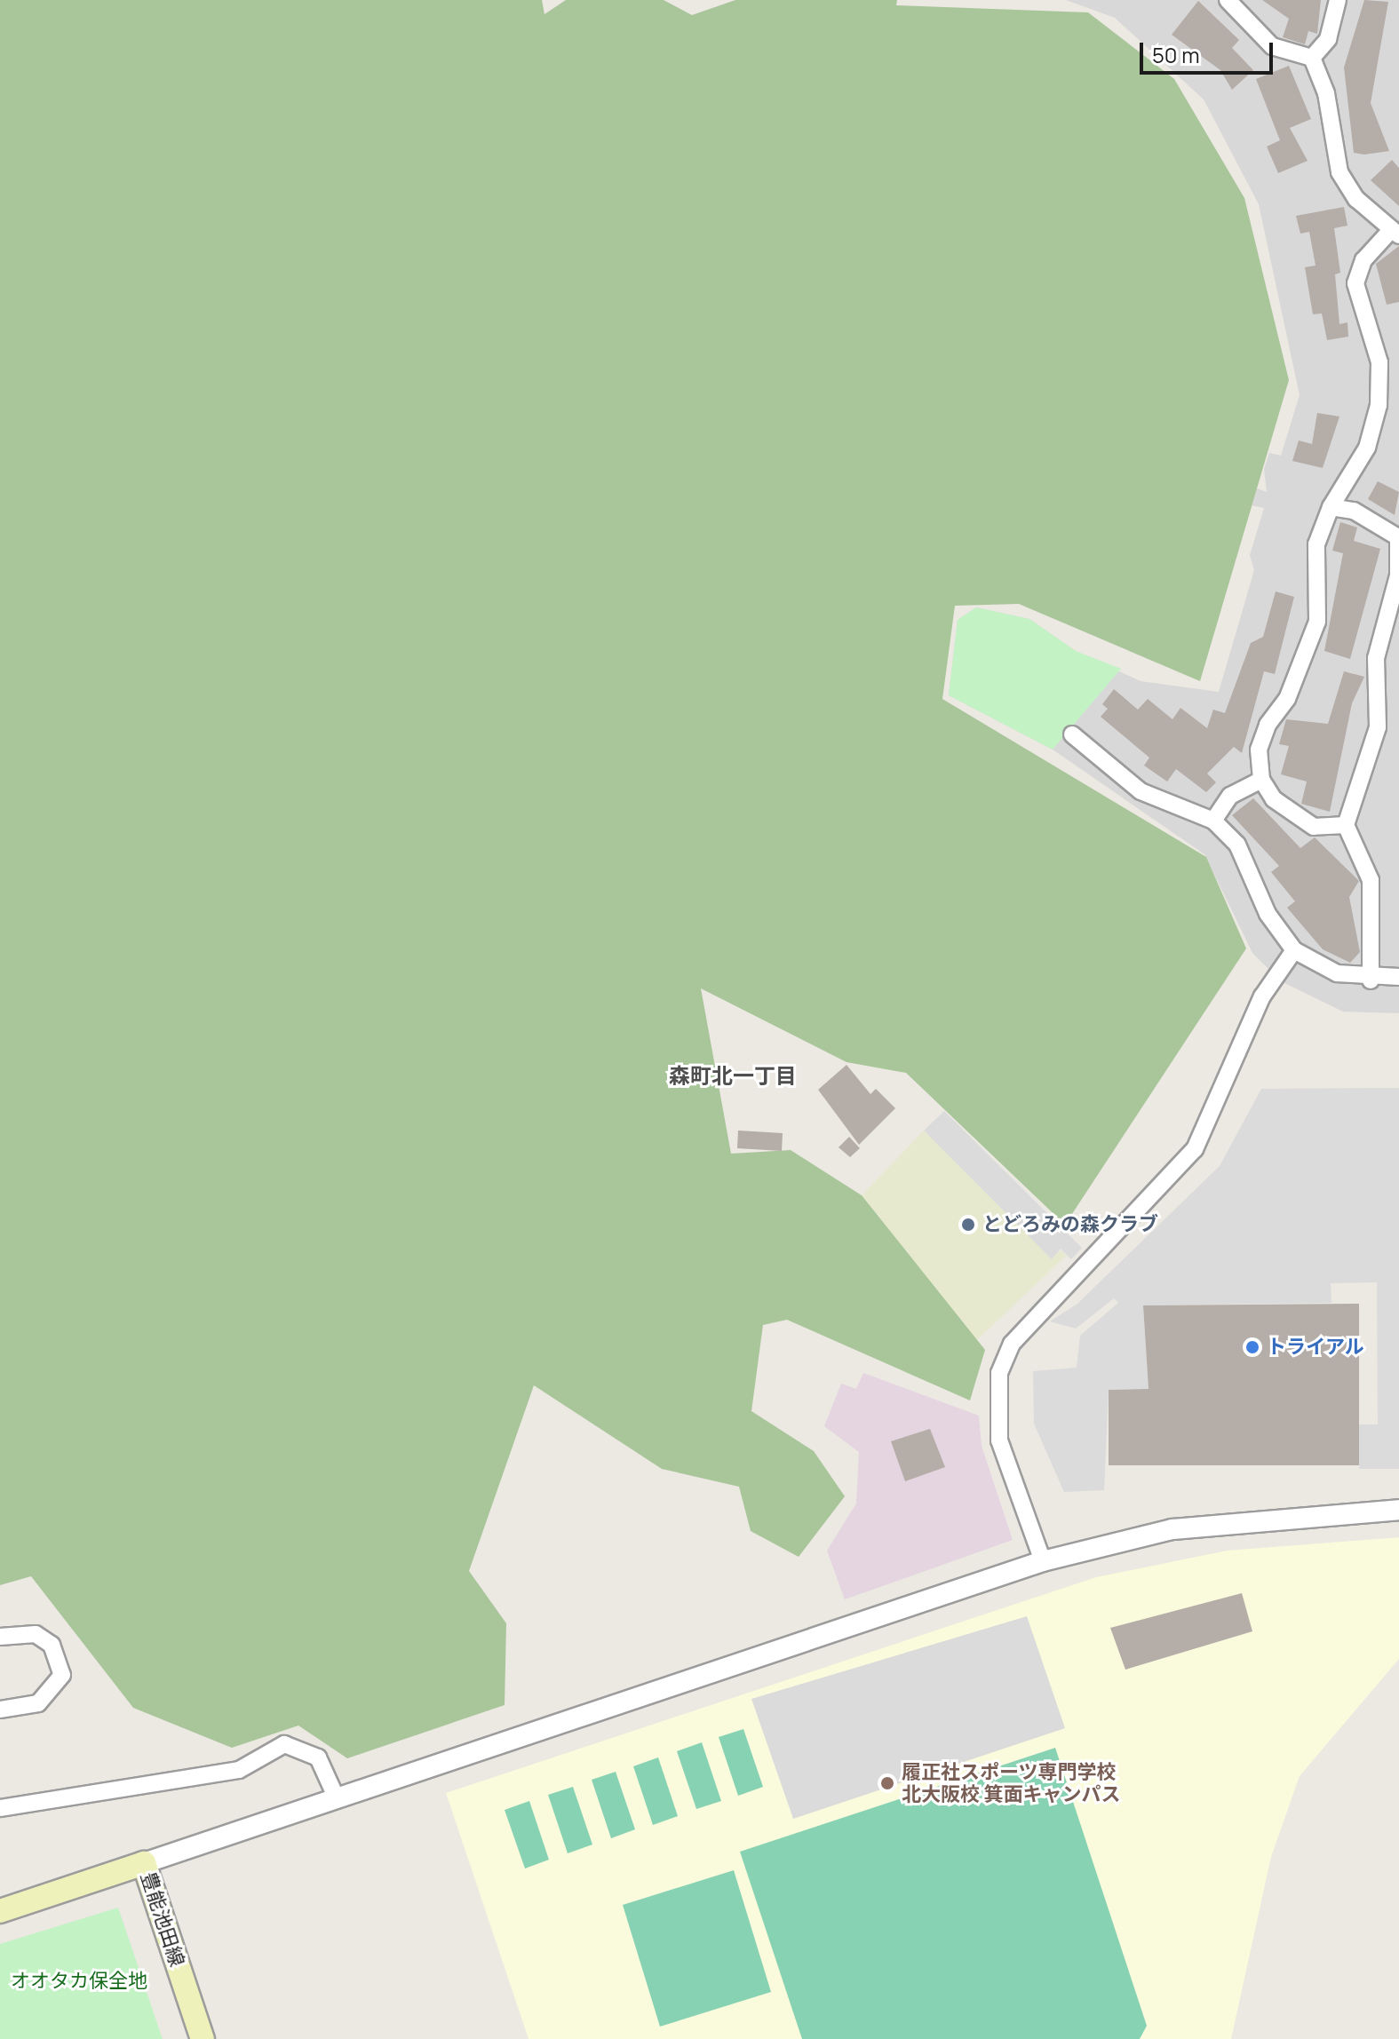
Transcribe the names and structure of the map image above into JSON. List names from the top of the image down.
{
  "streets": {
    "main road": ["豊能池田線"]
  },
  "districts": ["森町北一丁目"],
  "parks": ["オオタカ保全地"],
  "places": ["とどろみの森クラブ", "トライアル", "履正社スポーツ専門学校 北大阪校 箕面キャンパス"],
  "scale_bar": "50 m"
}
